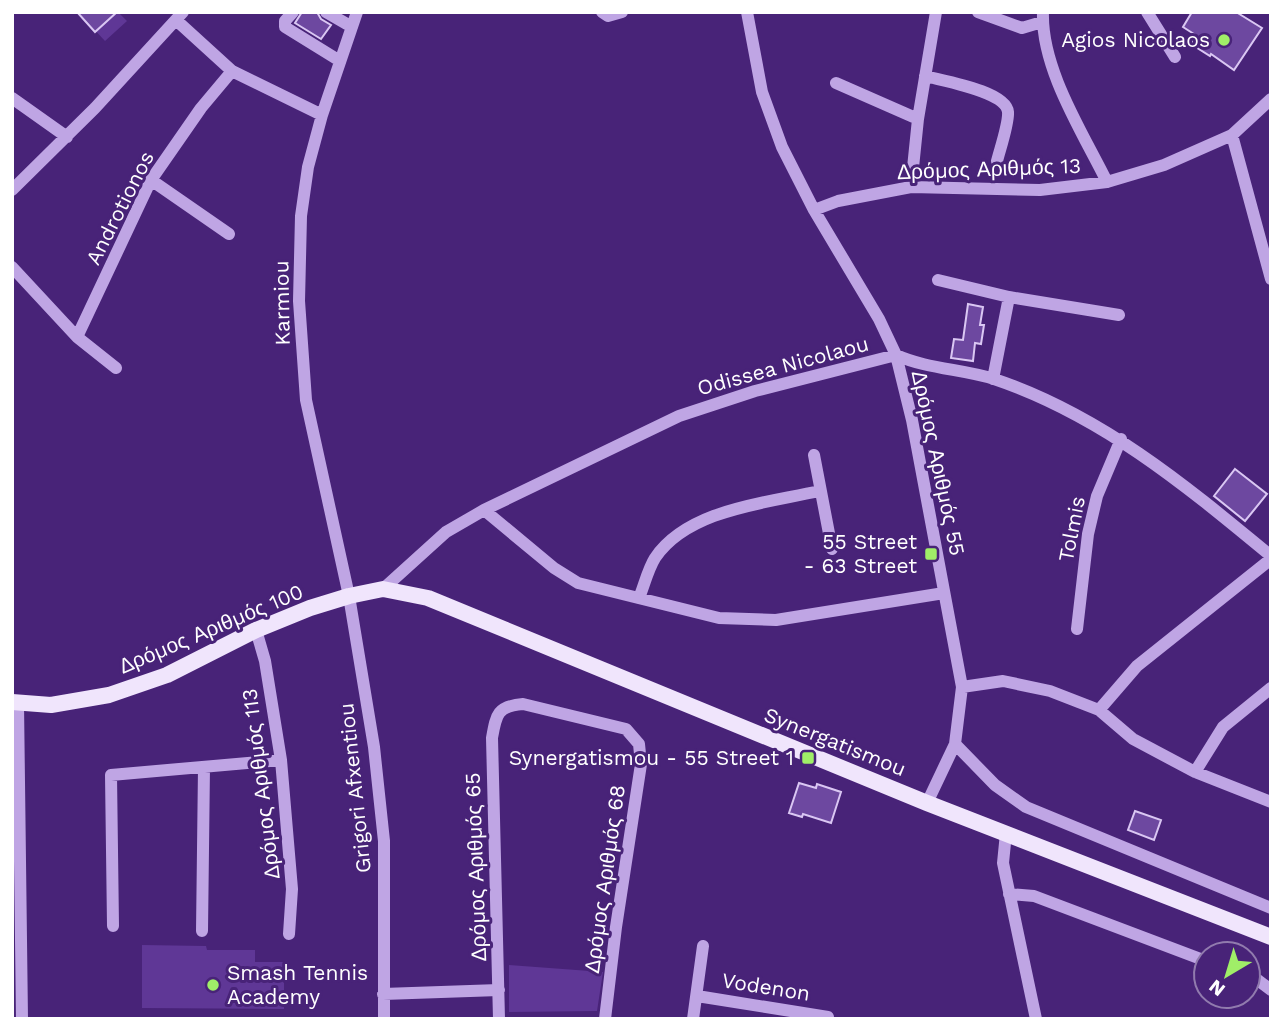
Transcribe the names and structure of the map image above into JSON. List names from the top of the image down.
{
  "streets": {
    "main road": ["Δρόμος Αριθμός 100", "Synergatismou"],
    "street": [
      "Δρόμος Αριθμός 13",
      "Androtionos",
      "Karmiou",
      "Odissea Nicolaou",
      "Δρόμος Αριθμός 55",
      "Tolmis",
      "Δρόμος Αριθμός 113",
      "Grigori Afxentiou",
      "Δρόμος Αριθμός 65",
      "Δρόμος Αριθμός 68",
      "Vodenon"
    ]
  },
  "crossings": [
    ["Δρόμος Αριθμός 13", "Δρόμος Αριθμός 55"],
    ["Karmiou", "Δρόμος Αριθμός 100"],
    ["Karmiou", "Grigori Afxentiou"],
    ["Odissea Nicolaou", "Δρόμος Αριθμός 55"],
    ["Odissea Nicolaou", "Tolmis"],
    ["Odissea Nicolaou", "Δρόμος Αριθμός 100"],
    ["Odissea Nicolaou", "Synergatismou"],
    ["Δρόμος Αριθμός 55", "Synergatismou"],
    ["Δρόμος Αριθμός 100", "Synergatismou"],
    ["Δρόμος Αριθμός 100", "Δρόμος Αριθμός 113"],
    ["Δρόμος Αριθμός 100", "Grigori Afxentiou"],
    ["Δρόμος Αριθμός 65", "Δρόμος Αριθμός 68"]
  ],
  "places": {
    "other": ["Agios Nicolaos", "Smash Tennis Academy"],
    "transit": ["55 Street - 63 Street", "Synergatismou - 55 Street 1"]
  },
  "north": "bottom left"
}
